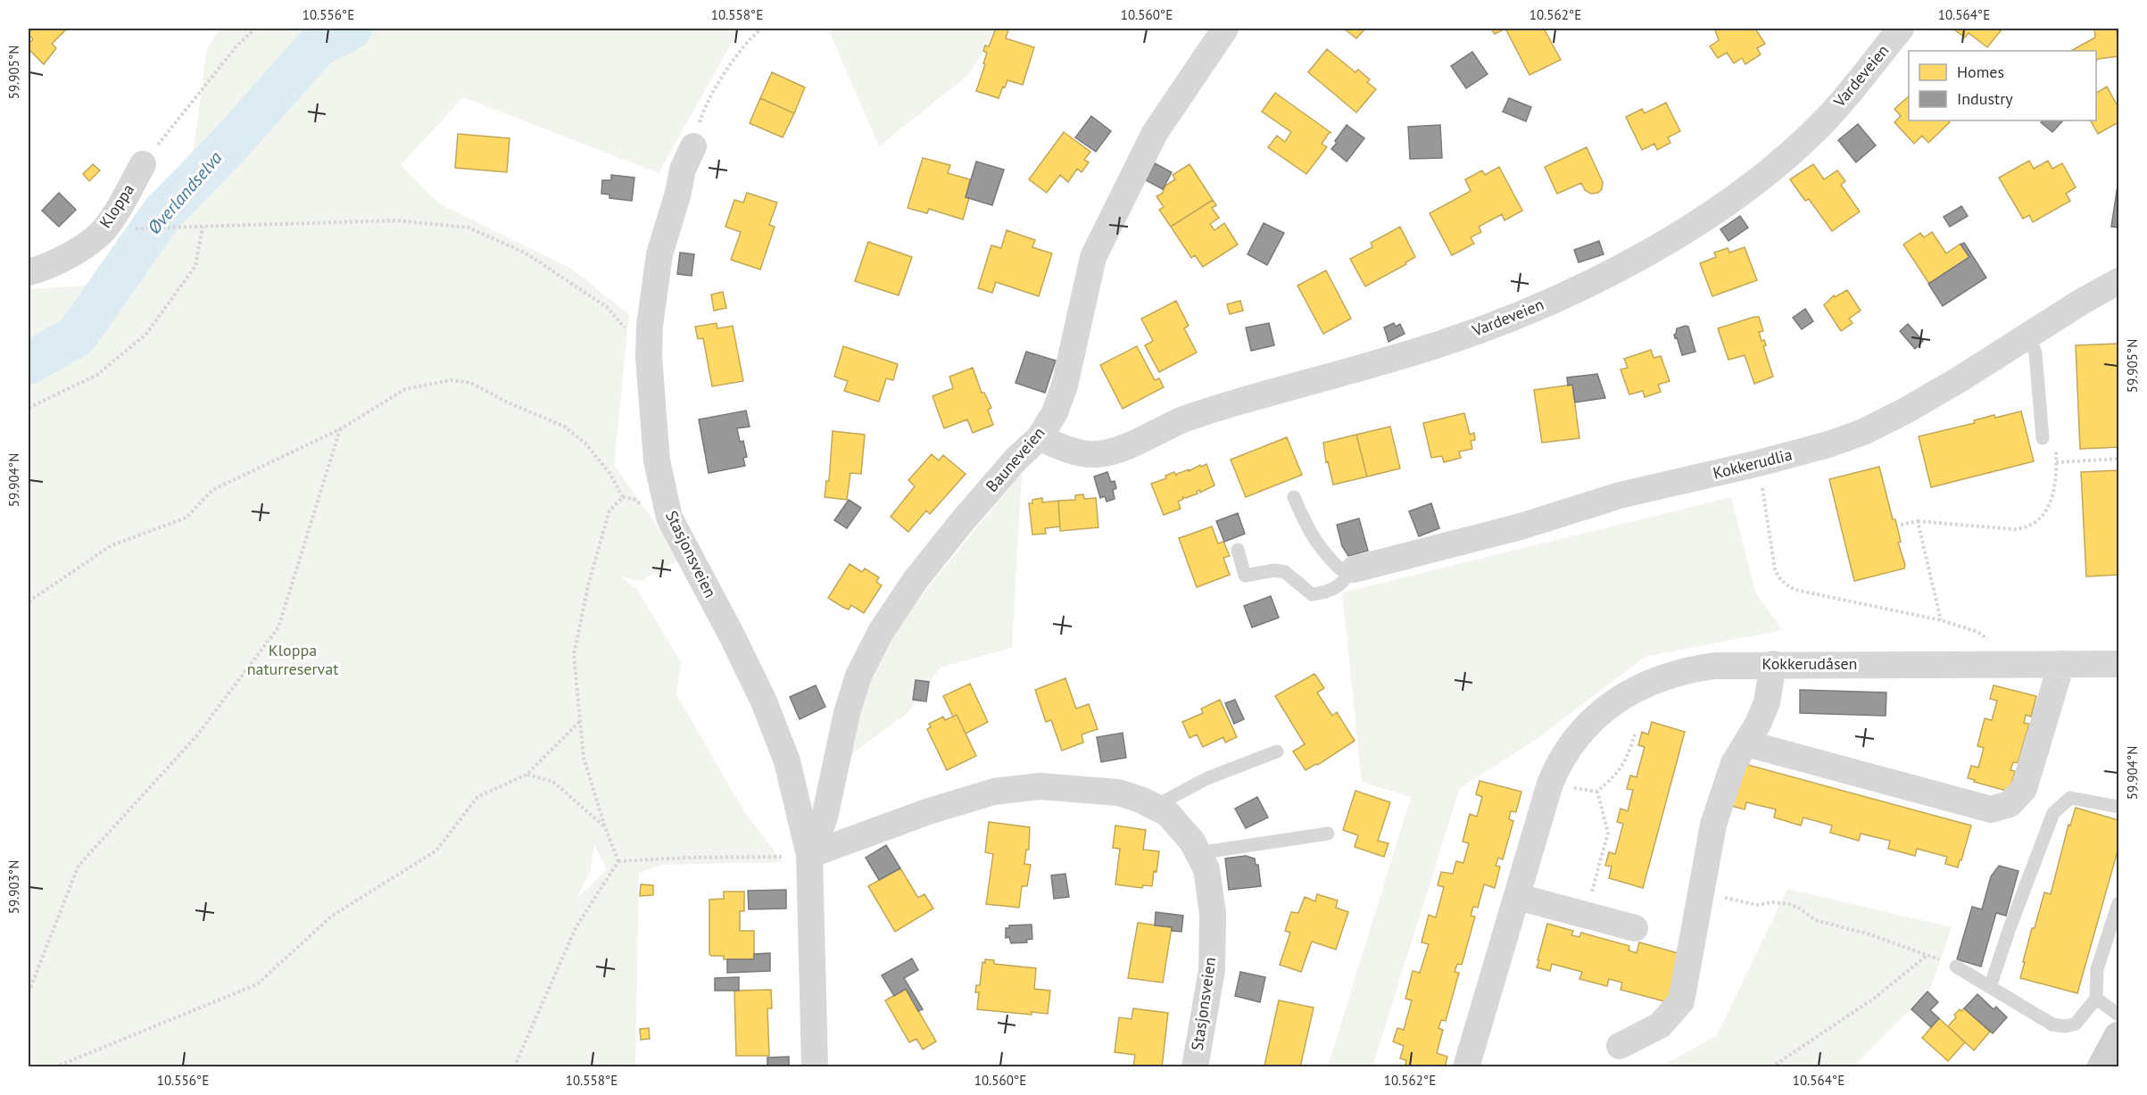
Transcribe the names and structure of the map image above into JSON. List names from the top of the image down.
{
  "streets": {
    "street": [
      "Vardeveien",
      "Kloppa",
      "Bauneveien",
      "Kokkerudlia",
      "Stasjonsveien",
      "Kokkerudåsen"
    ]
  },
  "crossings": [
    ["Vardeveien", "Bauneveien"],
    ["Bauneveien", "Stasjonsveien"]
  ],
  "water": ["Øverlandselva"],
  "parks": ["Kloppa naturreservat"],
  "legend": ["Homes", "Industry"],
  "coordinates": [
    "10.556°E",
    "10.558°E",
    "10.560°E",
    "10.562°E",
    "10.564°E",
    "59.905°N",
    "59.904°N",
    "59.903°N"
  ]
}
